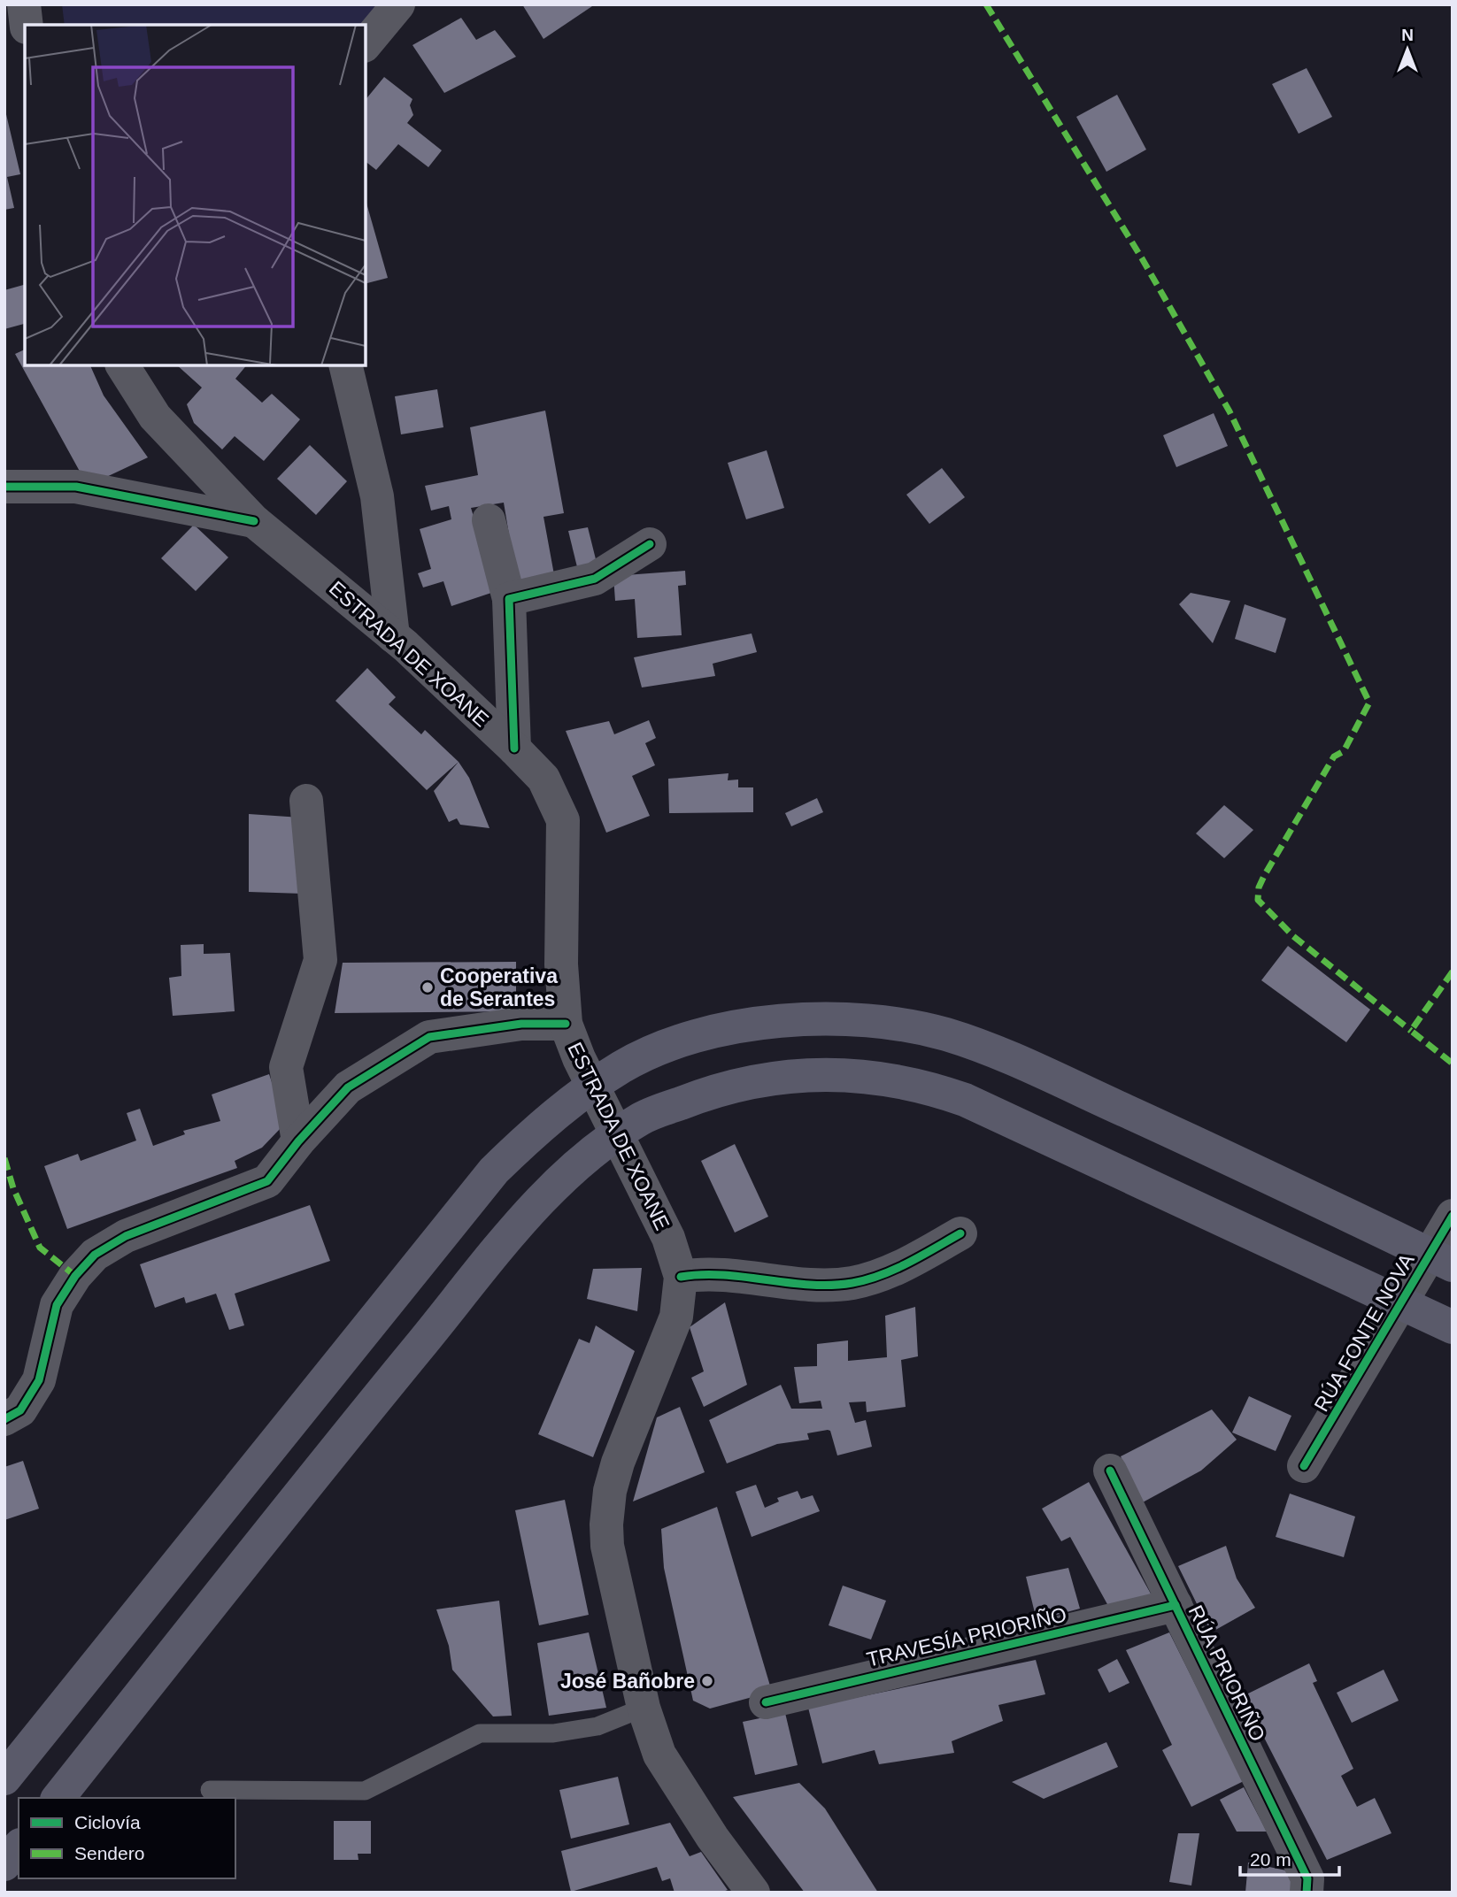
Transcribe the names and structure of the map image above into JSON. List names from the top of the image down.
{
  "streets": {
    "street": [
      "ESTRADA DE XOANE",
      "RÚA FONTE NOVA",
      "TRAVESÍA PRIORIÑO",
      "RÚA PRIORIÑO"
    ]
  },
  "crossings": [
    ["TRAVESÍA PRIORIÑO", "RÚA PRIORIÑO"]
  ],
  "places": ["Cooperativa de Serantes", "José Bañobre"],
  "legend": ["Ciclovía", "Sendero"],
  "scale_bar": "20 m",
  "north": "top"
}
